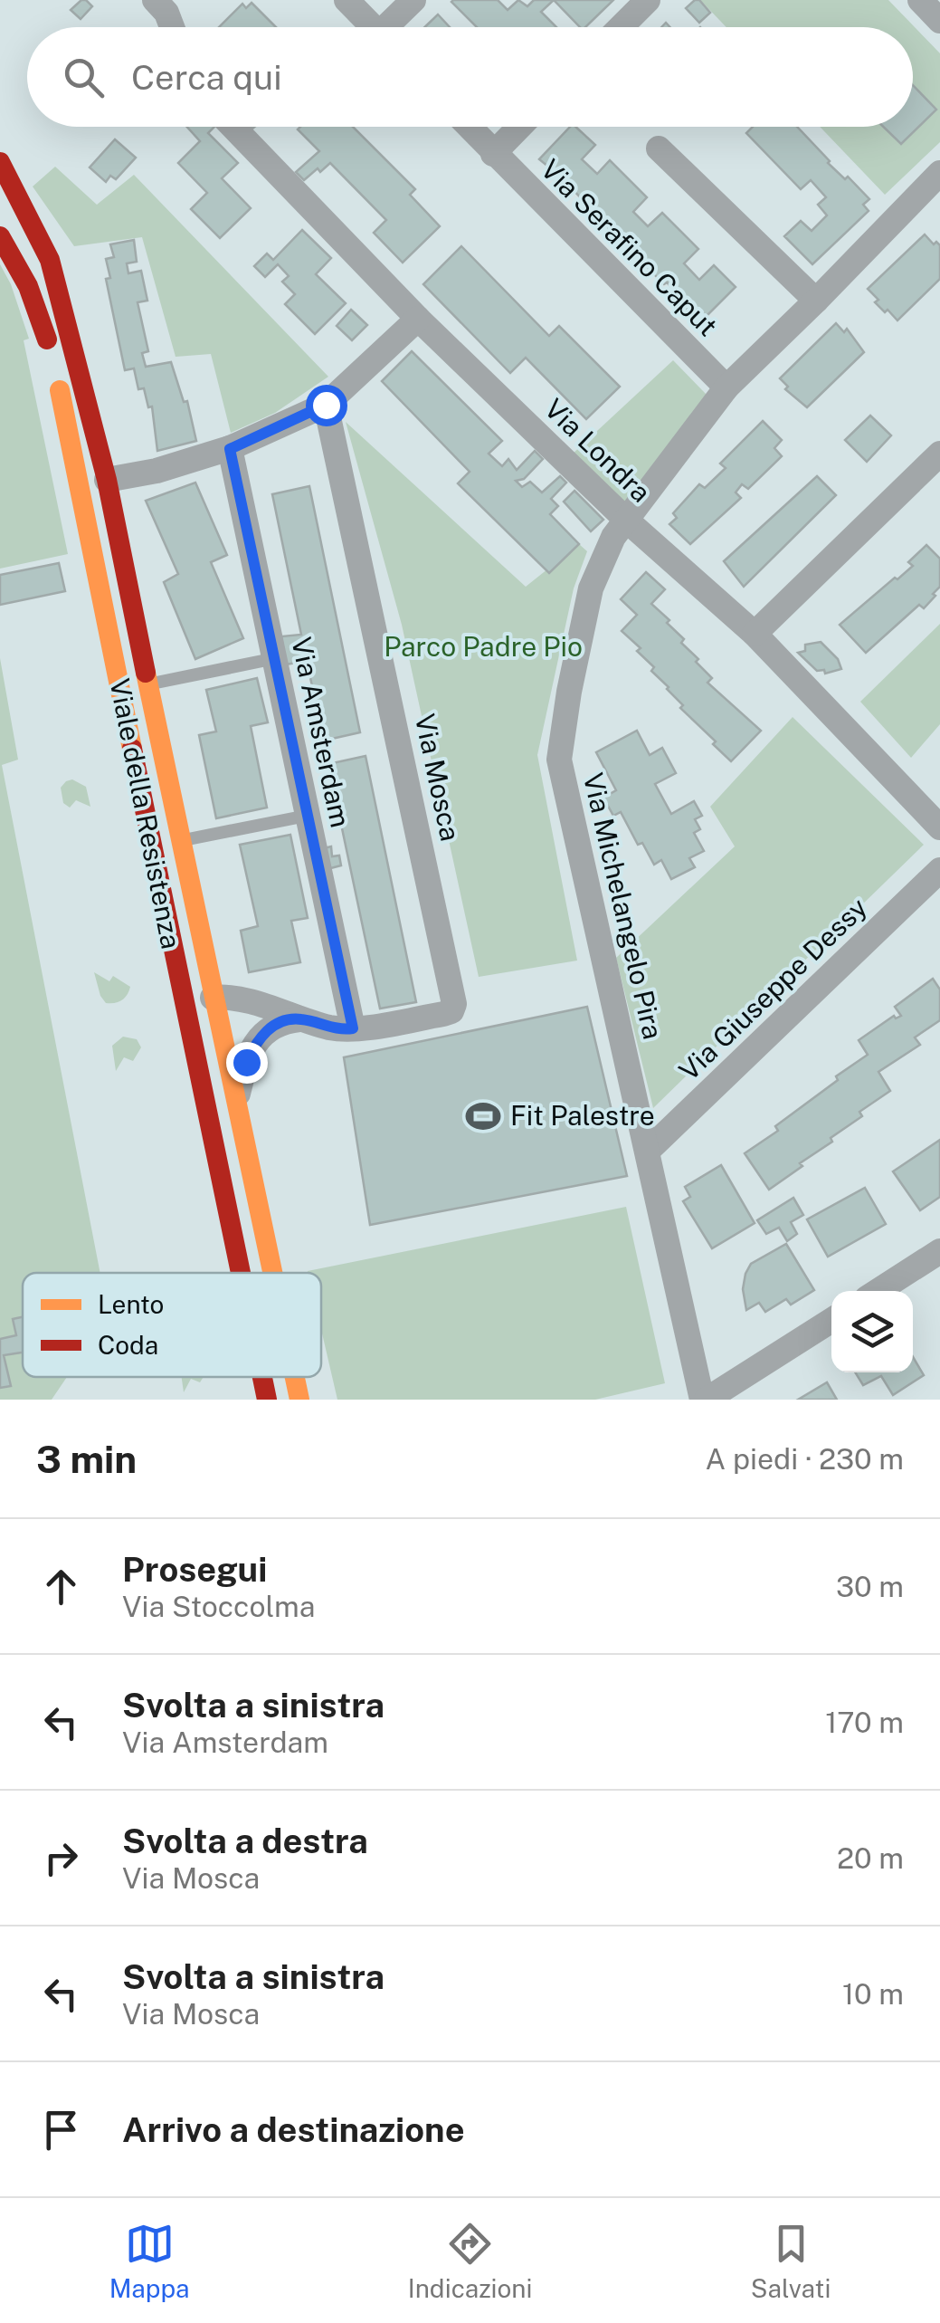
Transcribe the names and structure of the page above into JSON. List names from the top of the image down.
{
  "streets": {
    "street": [
      "Via Serafino Caput",
      "Via Londra",
      "Via Amsterdam",
      "Via Mosca",
      "Viale della Resistenza",
      "Via Michelangelo Pira",
      "Via Giuseppe Dessy"
    ]
  },
  "crossings": [
    ["Via Serafino Caput", "Via Michelangelo Pira"],
    ["Via Londra", "Via Michelangelo Pira"],
    ["Via Amsterdam", "Via Mosca"],
    ["Via Mosca", "Viale della Resistenza"],
    ["Via Michelangelo Pira", "Via Giuseppe Dessy"]
  ],
  "parks": ["Parco Padre Pio"],
  "places": {
    "sports": ["Fit Palestre"]
  },
  "legend": ["Lento", "Coda"],
  "page": {
    "search": "Cerca qui",
    "heading": ["3 min", "A piedi · 230 m"],
    "list": [
      ["Prosegui", "Via Stoccolma", "30 m"],
      ["Svolta a sinistra", "Via Amsterdam", "170 m"],
      ["Svolta a destra", "Via Mosca", "20 m"],
      ["Svolta a sinistra", "Via Mosca", "10 m"],
      "Arrivo a destinazione"
    ],
    "nav": ["Mappa", "Indicazioni", "Salvati"]
  }
}
